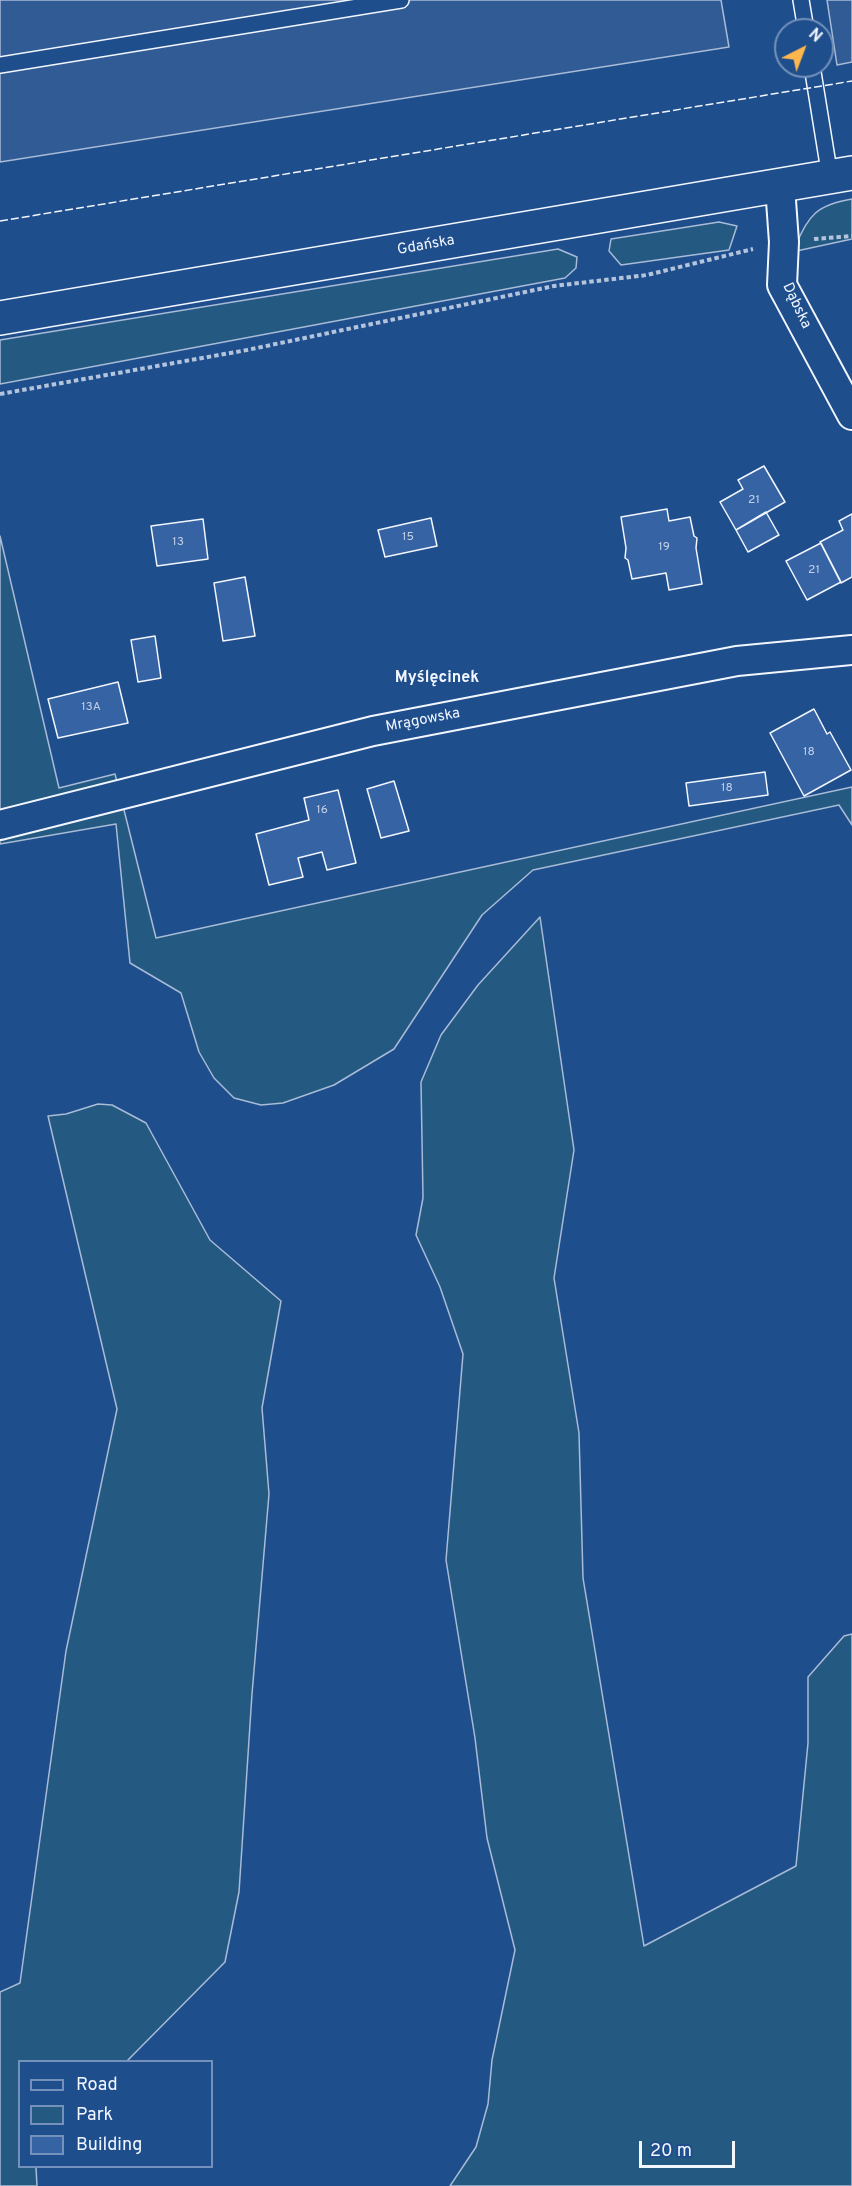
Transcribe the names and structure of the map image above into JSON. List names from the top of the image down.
{
  "streets": {
    "main road": ["Gdańska"],
    "street": ["Dąbska", "Mrągowska"]
  },
  "crossings": [
    ["Gdańska", "Dąbska"]
  ],
  "districts": ["Myślęcinek"],
  "house_numbers": [
    "21",
    "15",
    "13",
    "19",
    "21",
    "13A",
    "18",
    "18",
    "16"
  ],
  "legend": ["Road", "Park", "Building"],
  "scale_bar": "20 m",
  "north": "top right"
}
